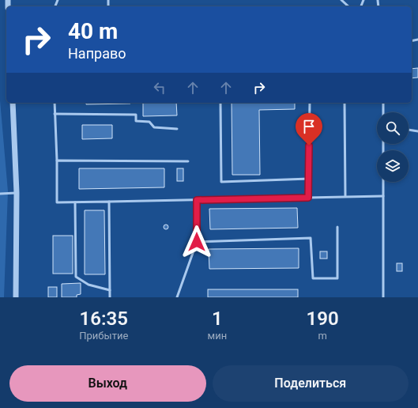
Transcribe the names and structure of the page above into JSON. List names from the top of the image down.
{
  "page": {
    "turn": ["40 m", "Направо"],
    "eta": [
      "16:35",
      "Прибытие",
      "1",
      "мин",
      "190",
      "m"
    ],
    "buttons": ["Выход", "Поделиться"]
  }
}
